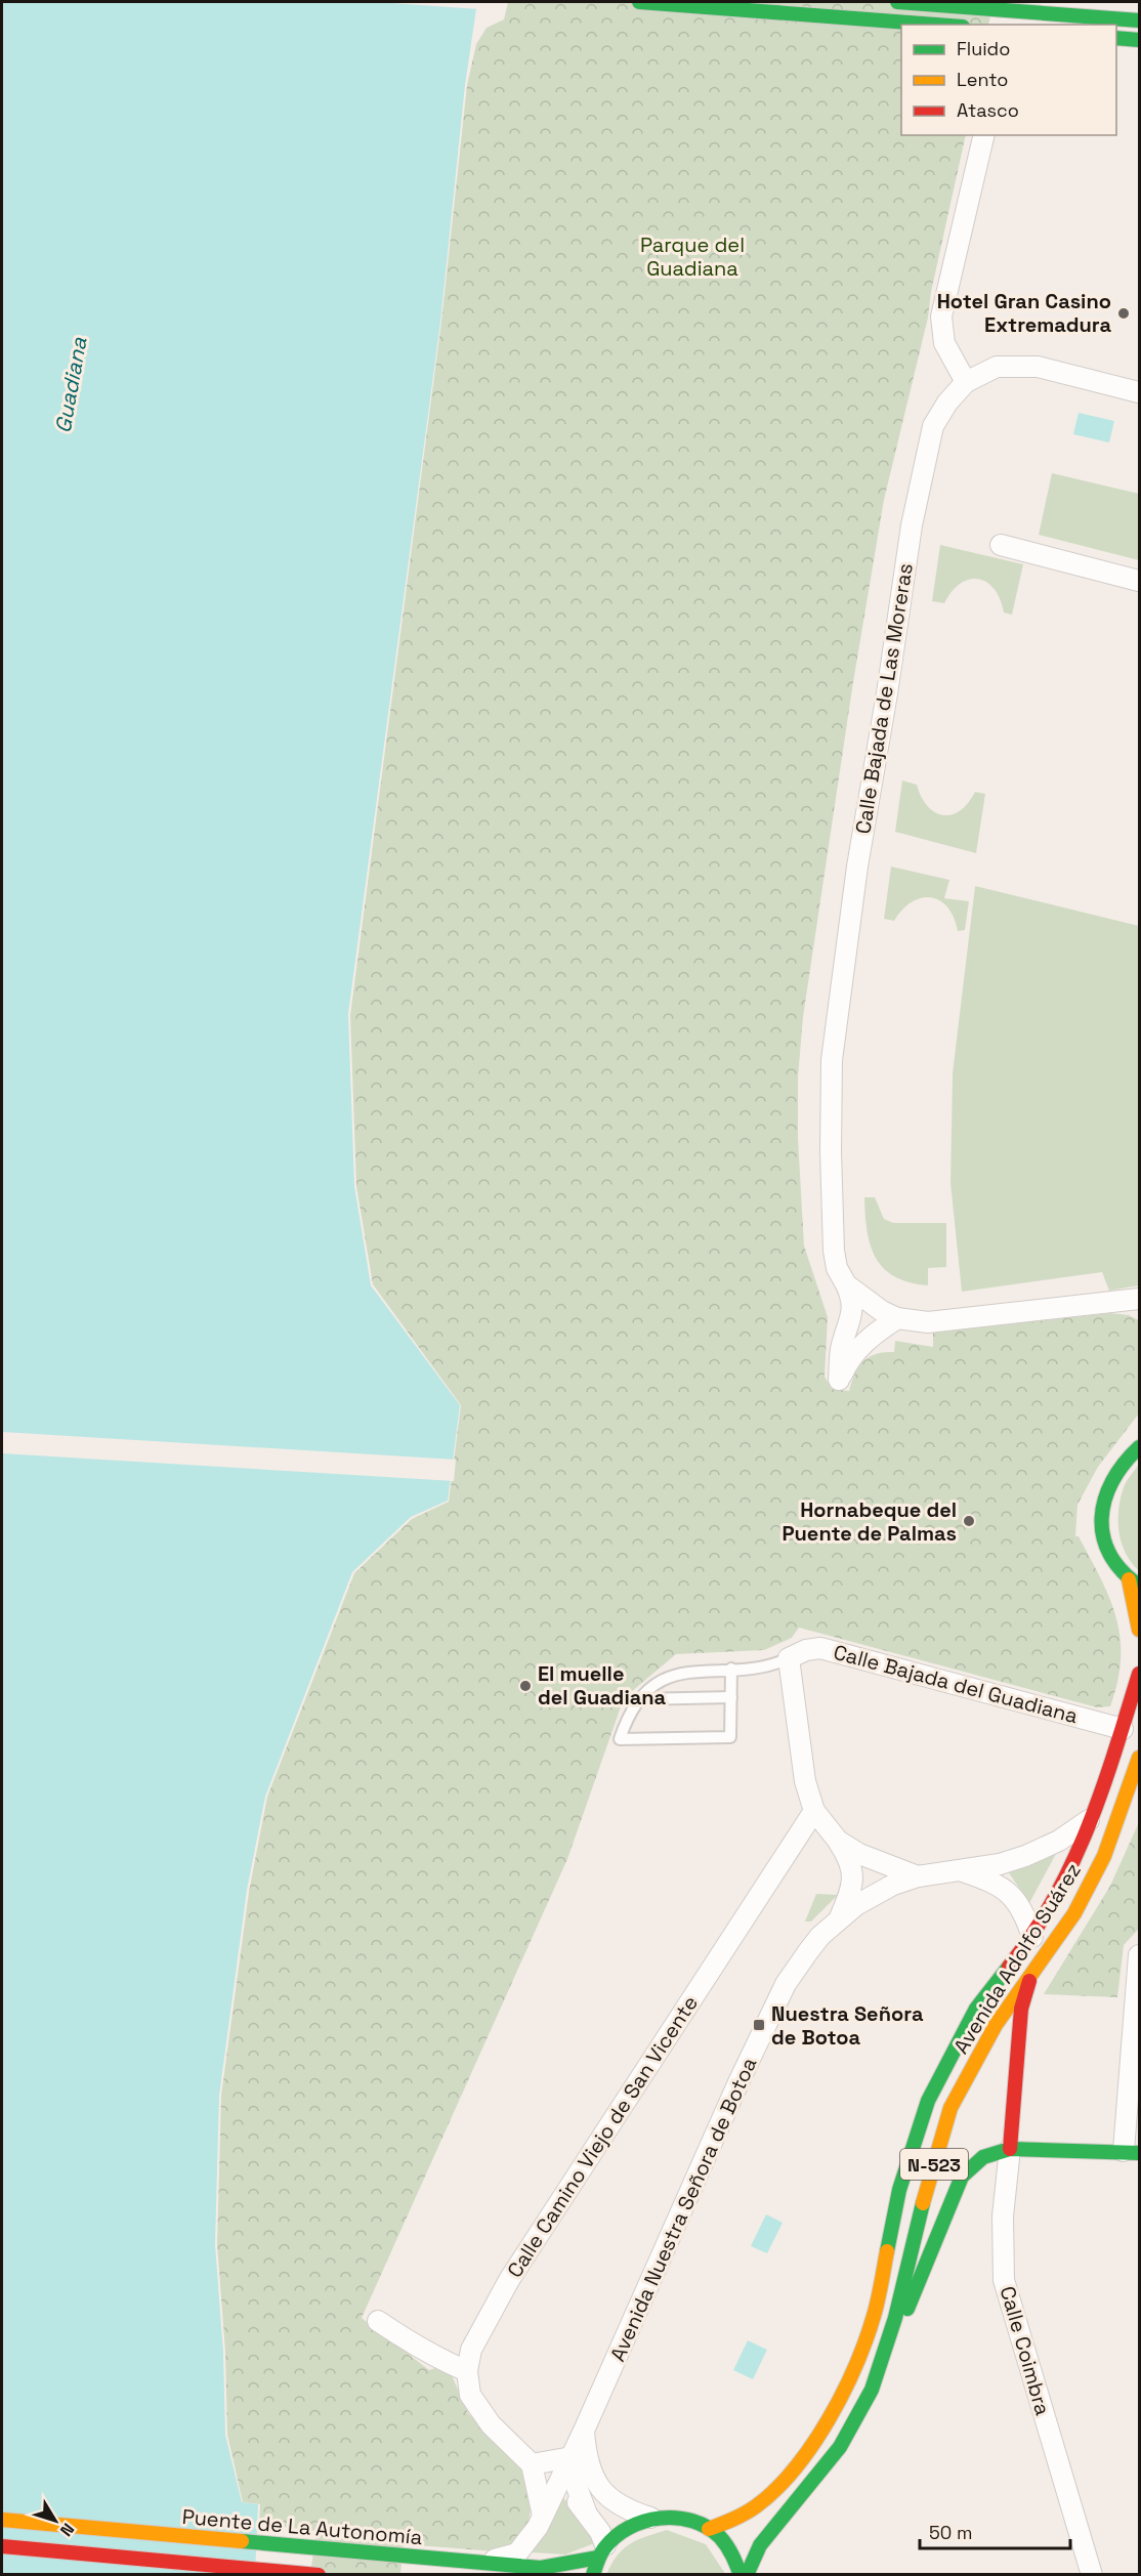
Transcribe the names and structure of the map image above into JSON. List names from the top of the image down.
{
  "streets": {
    "main road": [
      "Avenida Adolfo Suárez",
      "N-523",
      "Calle Coimbra",
      "Puente de La Autonomía"
    ],
    "street": [
      "Calle Bajada de Las Moreras",
      "Calle Bajada del Guadiana",
      "Calle Camino Viejo de San Vicente",
      "Avenida Nuestra Señora de Botoa"
    ]
  },
  "crossings": [
    ["Calle Bajada del Guadiana", "Avenida Adolfo Suárez"],
    ["Avenida Adolfo Suárez", "Avenida Nuestra Señora de Botoa"],
    ["Avenida Adolfo Suárez", "Calle Coimbra"],
    ["Avenida Nuestra Señora de Botoa", "Puente de La Autonomía"]
  ],
  "water": ["Guadiana"],
  "parks": ["Parque del Guadiana"],
  "places": {
    "other": ["Hotel Gran Casino Extremadura", "Hornabeque del Puente de Palmas", "El muelle del Guadiana"],
    "transit": ["Nuestra Señora de Botoa"]
  },
  "legend": ["Fluido", "Lento", "Atasco"],
  "scale_bar": "50 m",
  "north": "bottom right"
}
